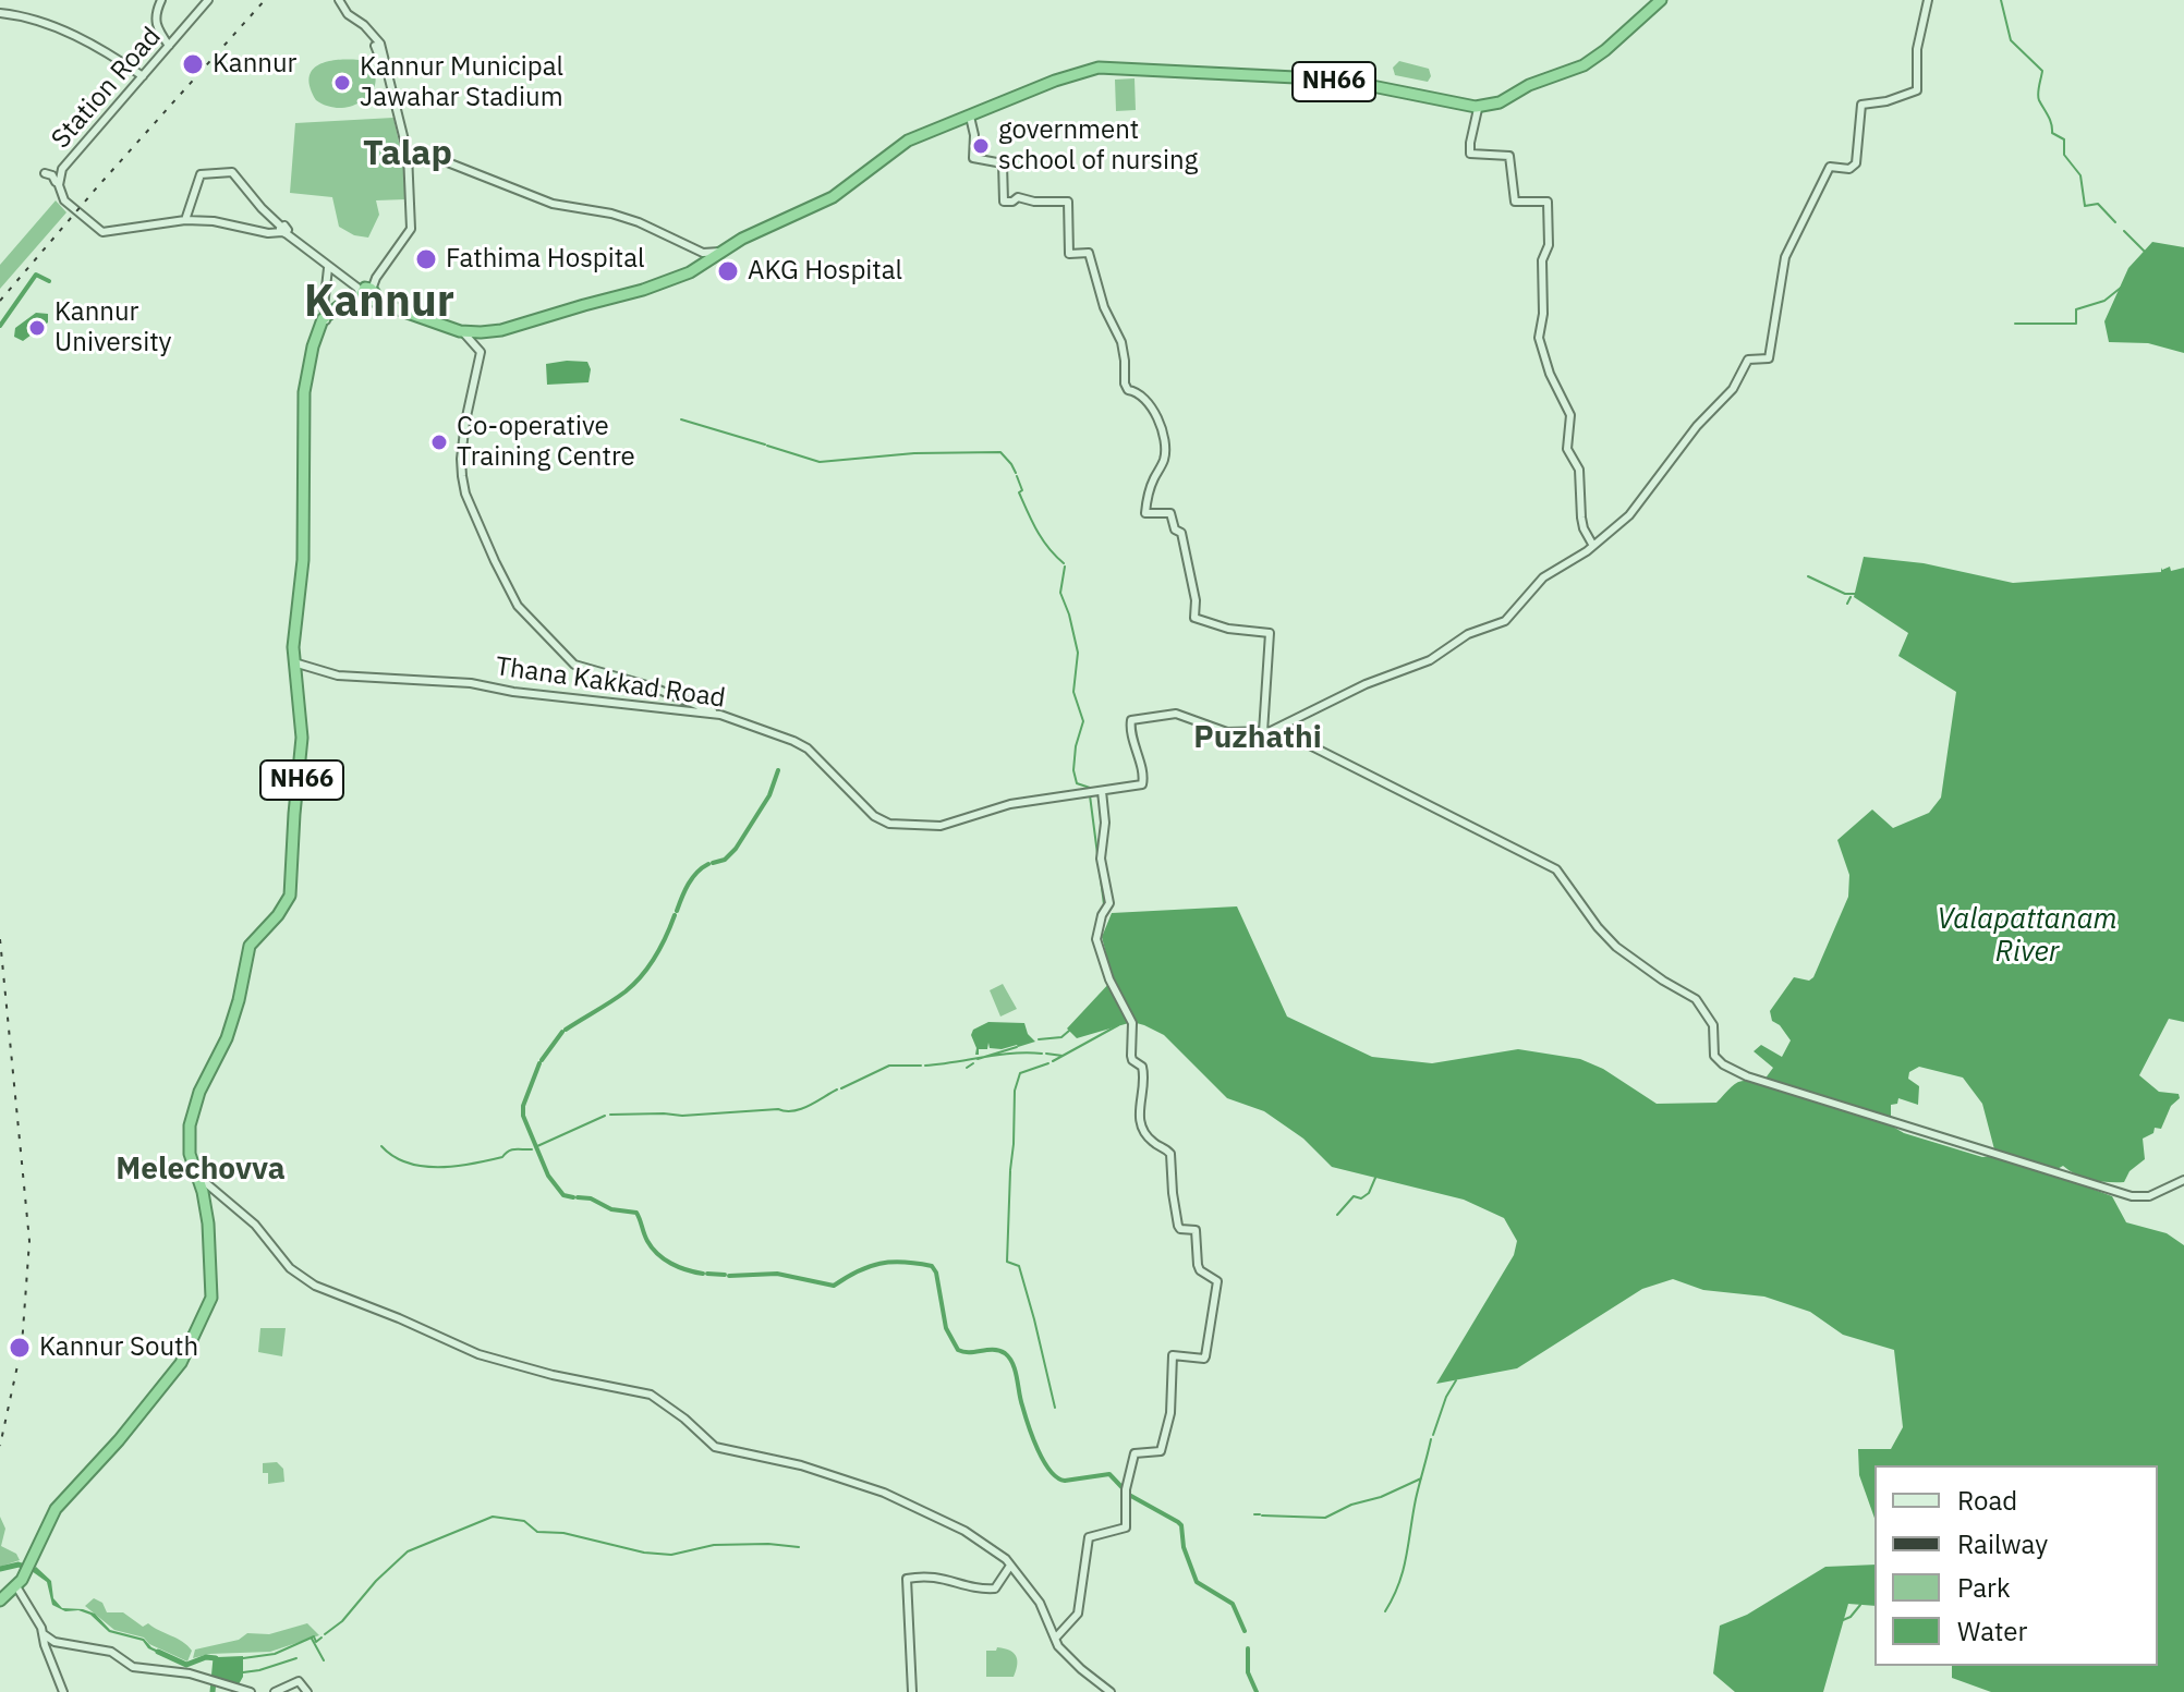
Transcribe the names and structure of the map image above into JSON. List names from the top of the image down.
{
  "streets": {
    "highway": ["NH66"],
    "main road": ["Station Road", "Thana Kakkad Road"]
  },
  "crossings": [
    ["NH66", "Thana Kakkad Road"]
  ],
  "districts": [
    "Talap",
    "Kannur",
    "Puzhathi",
    "Melechovva"
  ],
  "water": ["Valapattanam River"],
  "places": [
    "Kannur",
    "Kannur Municipal Jawahar Stadium",
    "government school of nursing",
    "Fathima Hospital",
    "AKG Hospital",
    "Kannur University",
    "Co-operative Training Centre",
    "Kannur South"
  ],
  "legend": [
    "Road",
    "Railway",
    "Park",
    "Water"
  ]
}
